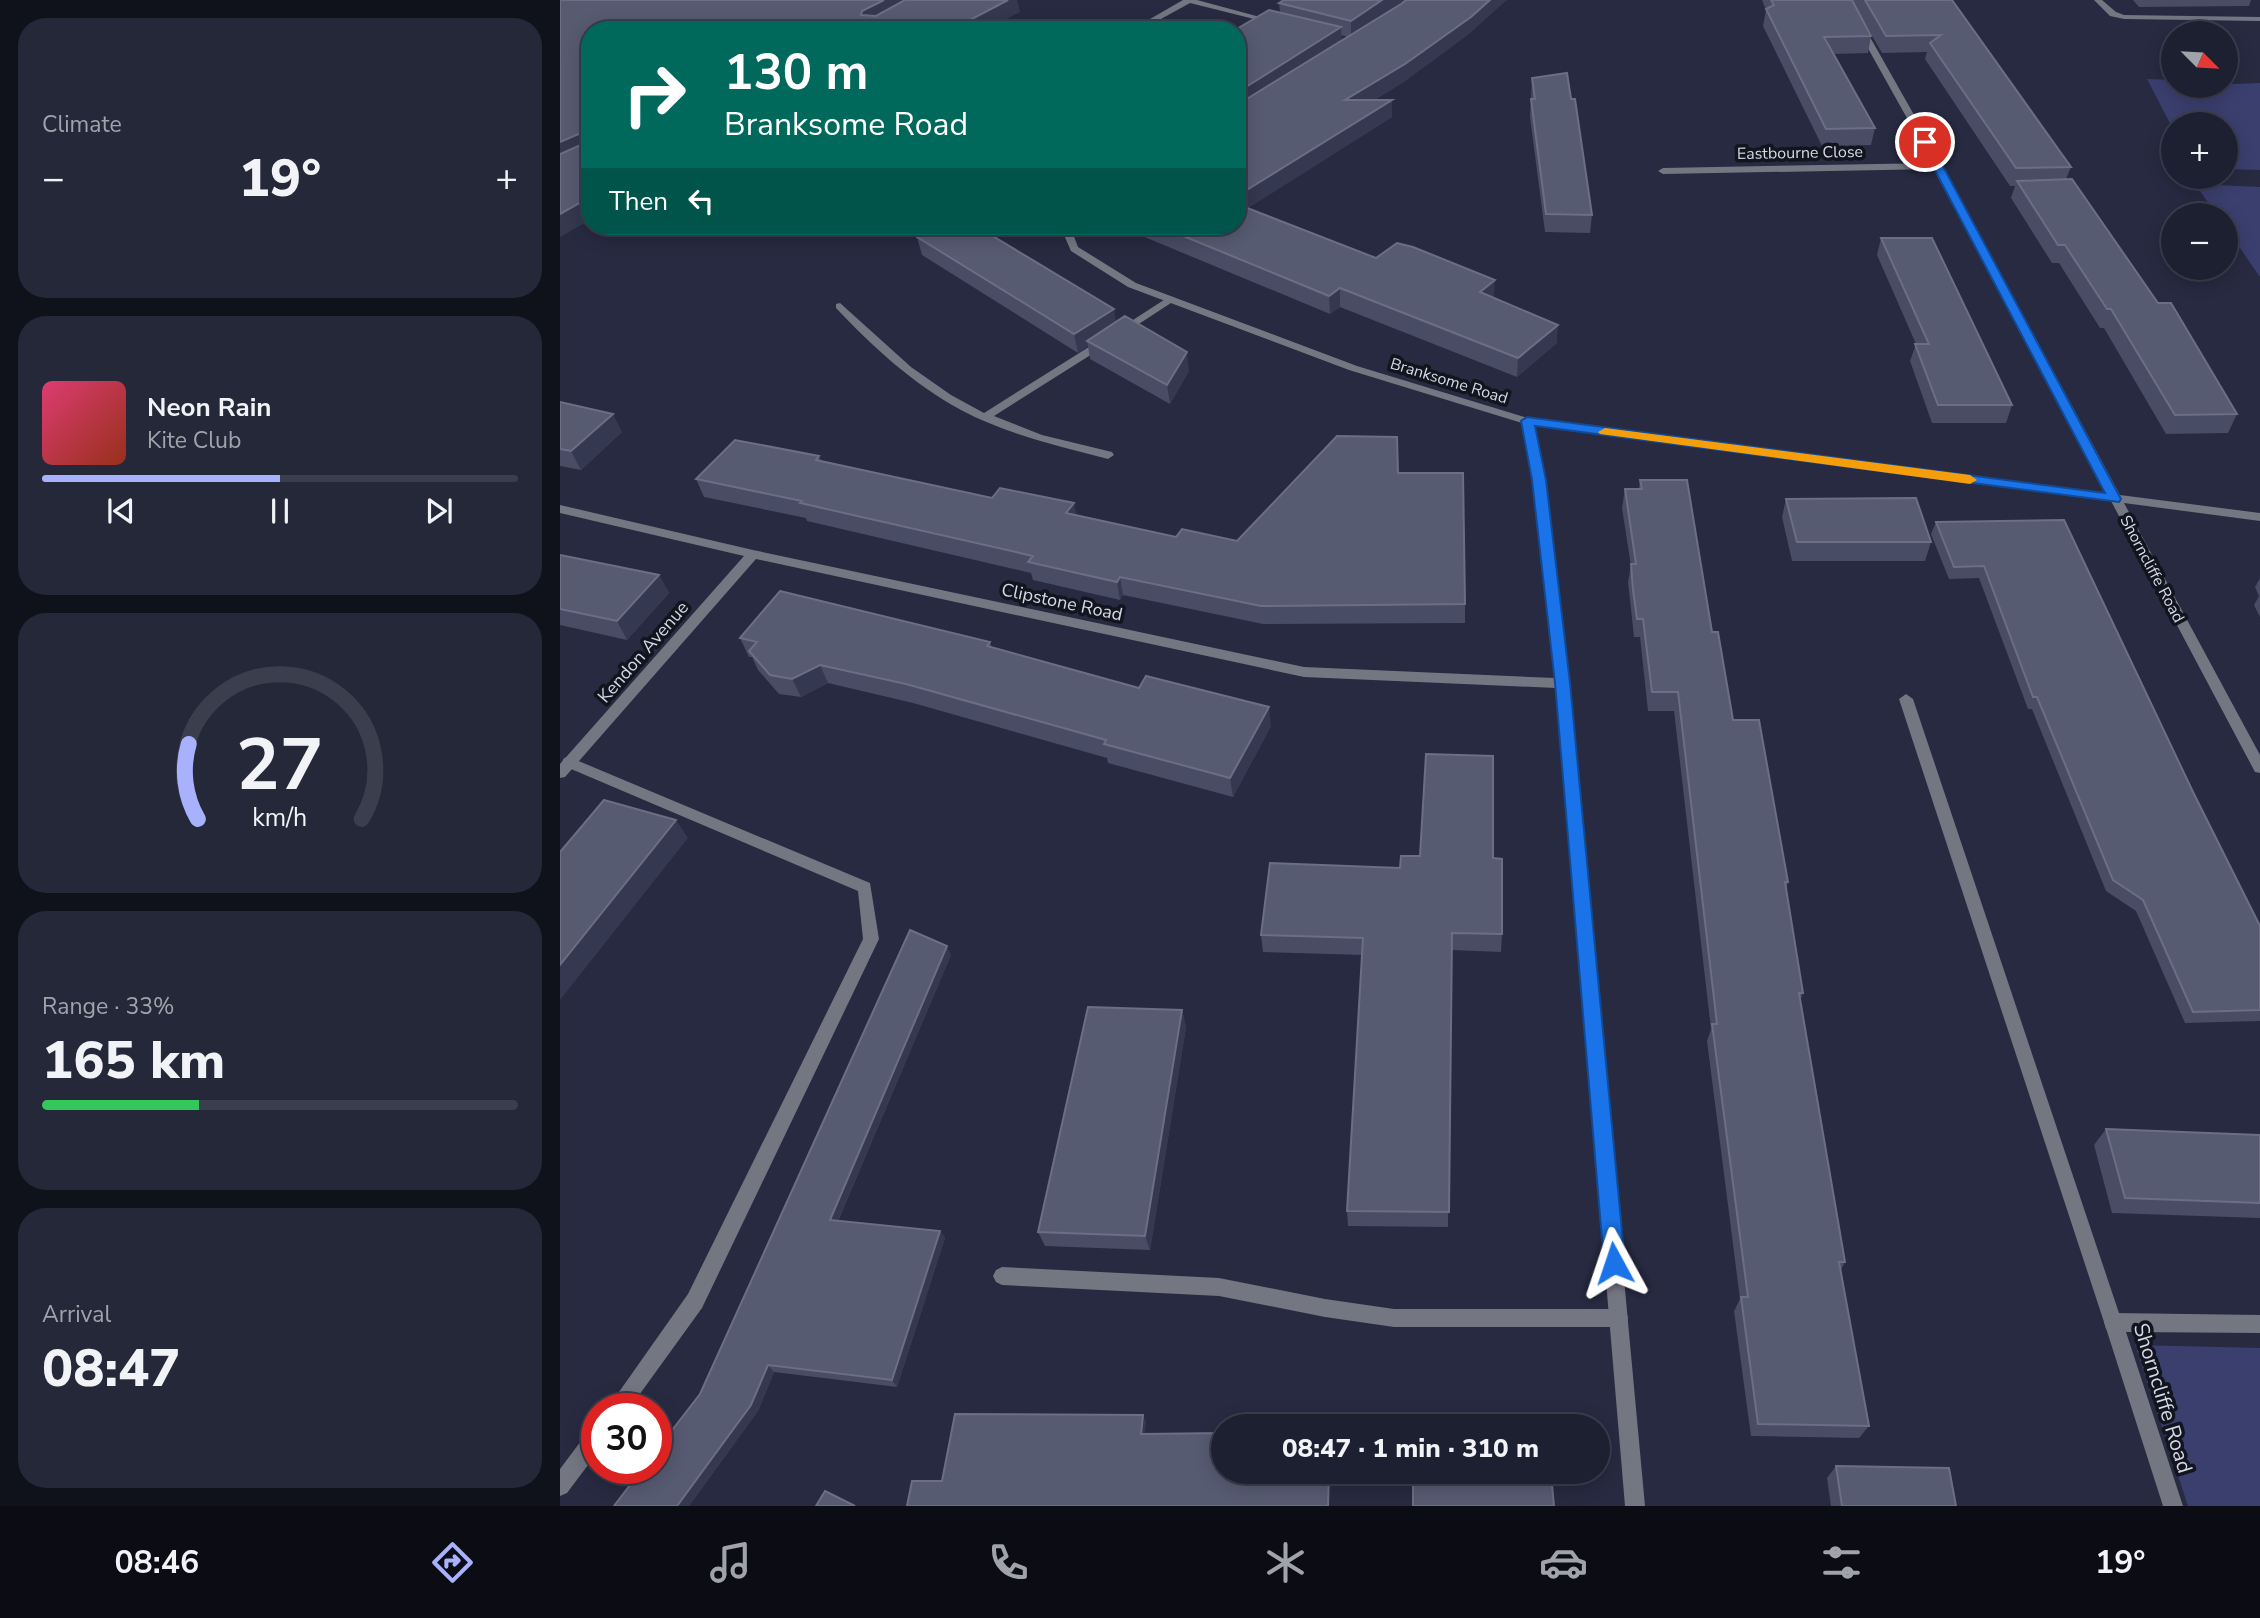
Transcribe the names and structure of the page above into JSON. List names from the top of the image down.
{
  "streets": {
    "street": [
      "Eastbourne Close",
      "Branksome Road",
      "Shorncliffe Road",
      "Clipstone Road",
      "Kendon Avenue"
    ]
  },
  "crossings": [
    ["Eastbourne Close", "Shorncliffe Road"],
    ["Branksome Road", "Shorncliffe Road"],
    ["Clipstone Road", "Kendon Avenue"]
  ],
  "north": "bottom right",
  "page": {
    "tile": [
      "Climate",
      ["Range · 33%", "165 km"],
      ["Arrival", "08:47"]
    ],
    "map_buttons": ["+", "−"],
    "turn": ["130 m", "Branksome Road"],
    "heat": ["−", "19°", "+"],
    "then": "Then",
    "song": ["Neon Rain", "Kite Club"],
    "limit": "30",
    "trip": "08:47 · 1 min · 310 m",
    "tabs": ["08:46", "19°"],
    "gauge": ["27", "km/h"]
  }
}
